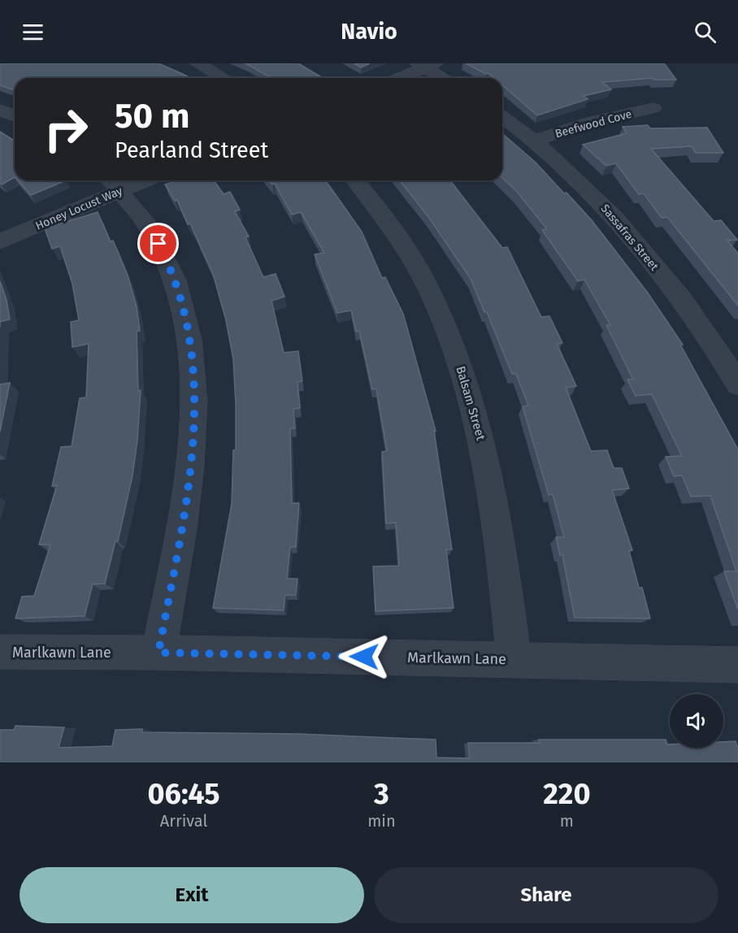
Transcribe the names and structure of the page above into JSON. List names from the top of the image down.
{
  "streets": {
    "street": [
      "Beefwood Cove",
      "Honey Locust Way",
      "Sassafras Street",
      "Balsam Street",
      "Marlkawn Lane"
    ]
  },
  "crossings": [
    ["Beefwood Cove", "Sassafras Street"],
    ["Balsam Street", "Marlkawn Lane"]
  ],
  "page": {
    "header": "Navio",
    "turn": ["50 m", "Pearland Street"],
    "eta": [
      "06:45",
      "Arrival",
      "3",
      "min",
      "220",
      "m"
    ],
    "buttons": ["Exit", "Share"]
  }
}
